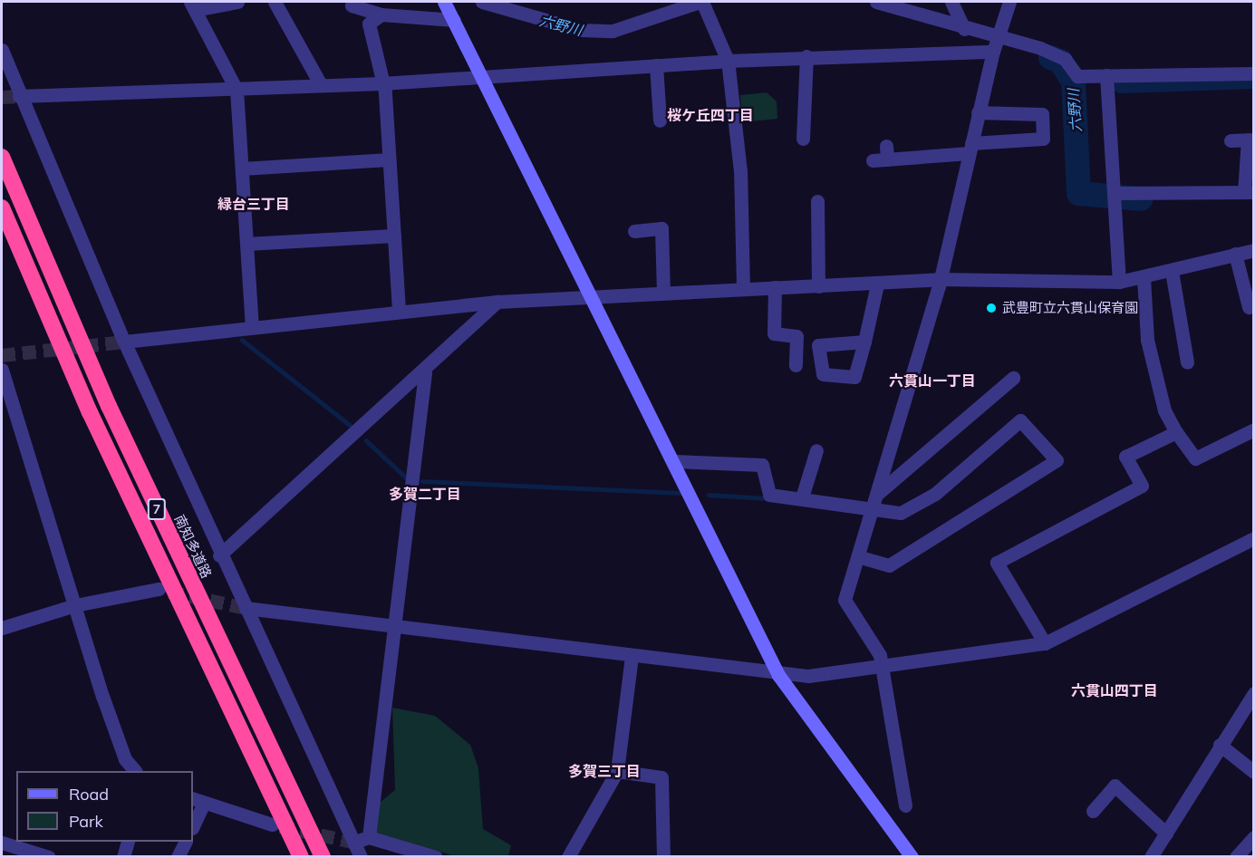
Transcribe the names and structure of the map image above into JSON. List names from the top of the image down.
{
  "streets": {
    "highway": ["7", "南知多道路"]
  },
  "districts": [
    "桜ケ丘四丁目",
    "緑台三丁目",
    "六貫山一丁目",
    "多賀二丁目",
    "六貫山四丁目",
    "多賀三丁目"
  ],
  "water": ["六野川"],
  "places": ["武豊町立六貫山保育園"],
  "legend": ["Road", "Park"]
}
